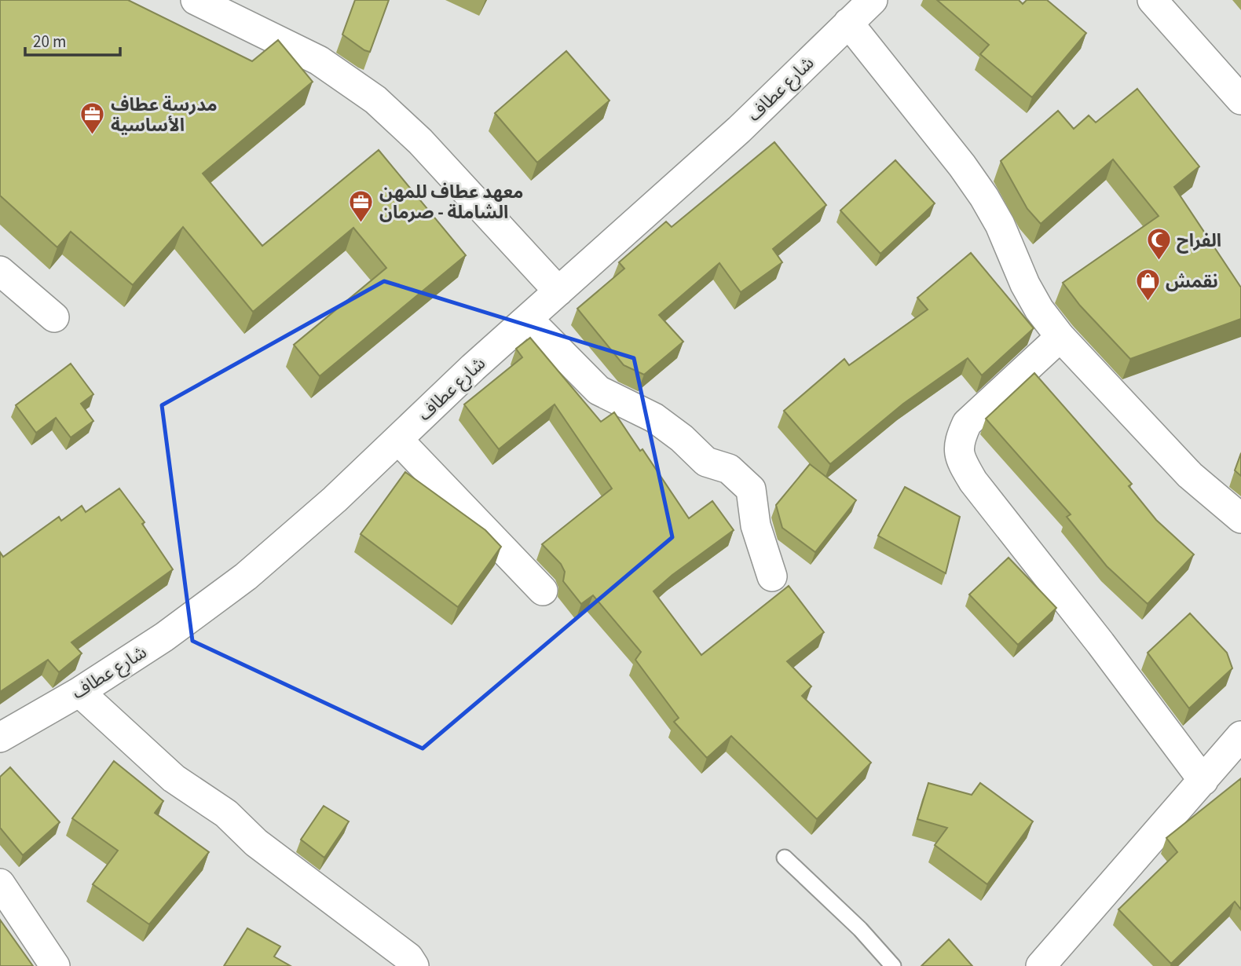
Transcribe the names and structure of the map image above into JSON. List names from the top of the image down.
{
  "streets": {
    "street": ["شارع عطاف"]
  },
  "places": {
    "office": ["مدرسة عطاف الأساسية", "معهد عطاف للمهن الشاملة - صرمان"],
    "mosque": ["الفراح"],
    "shop": ["نقمش"]
  },
  "scale_bar": "20 m"
}
